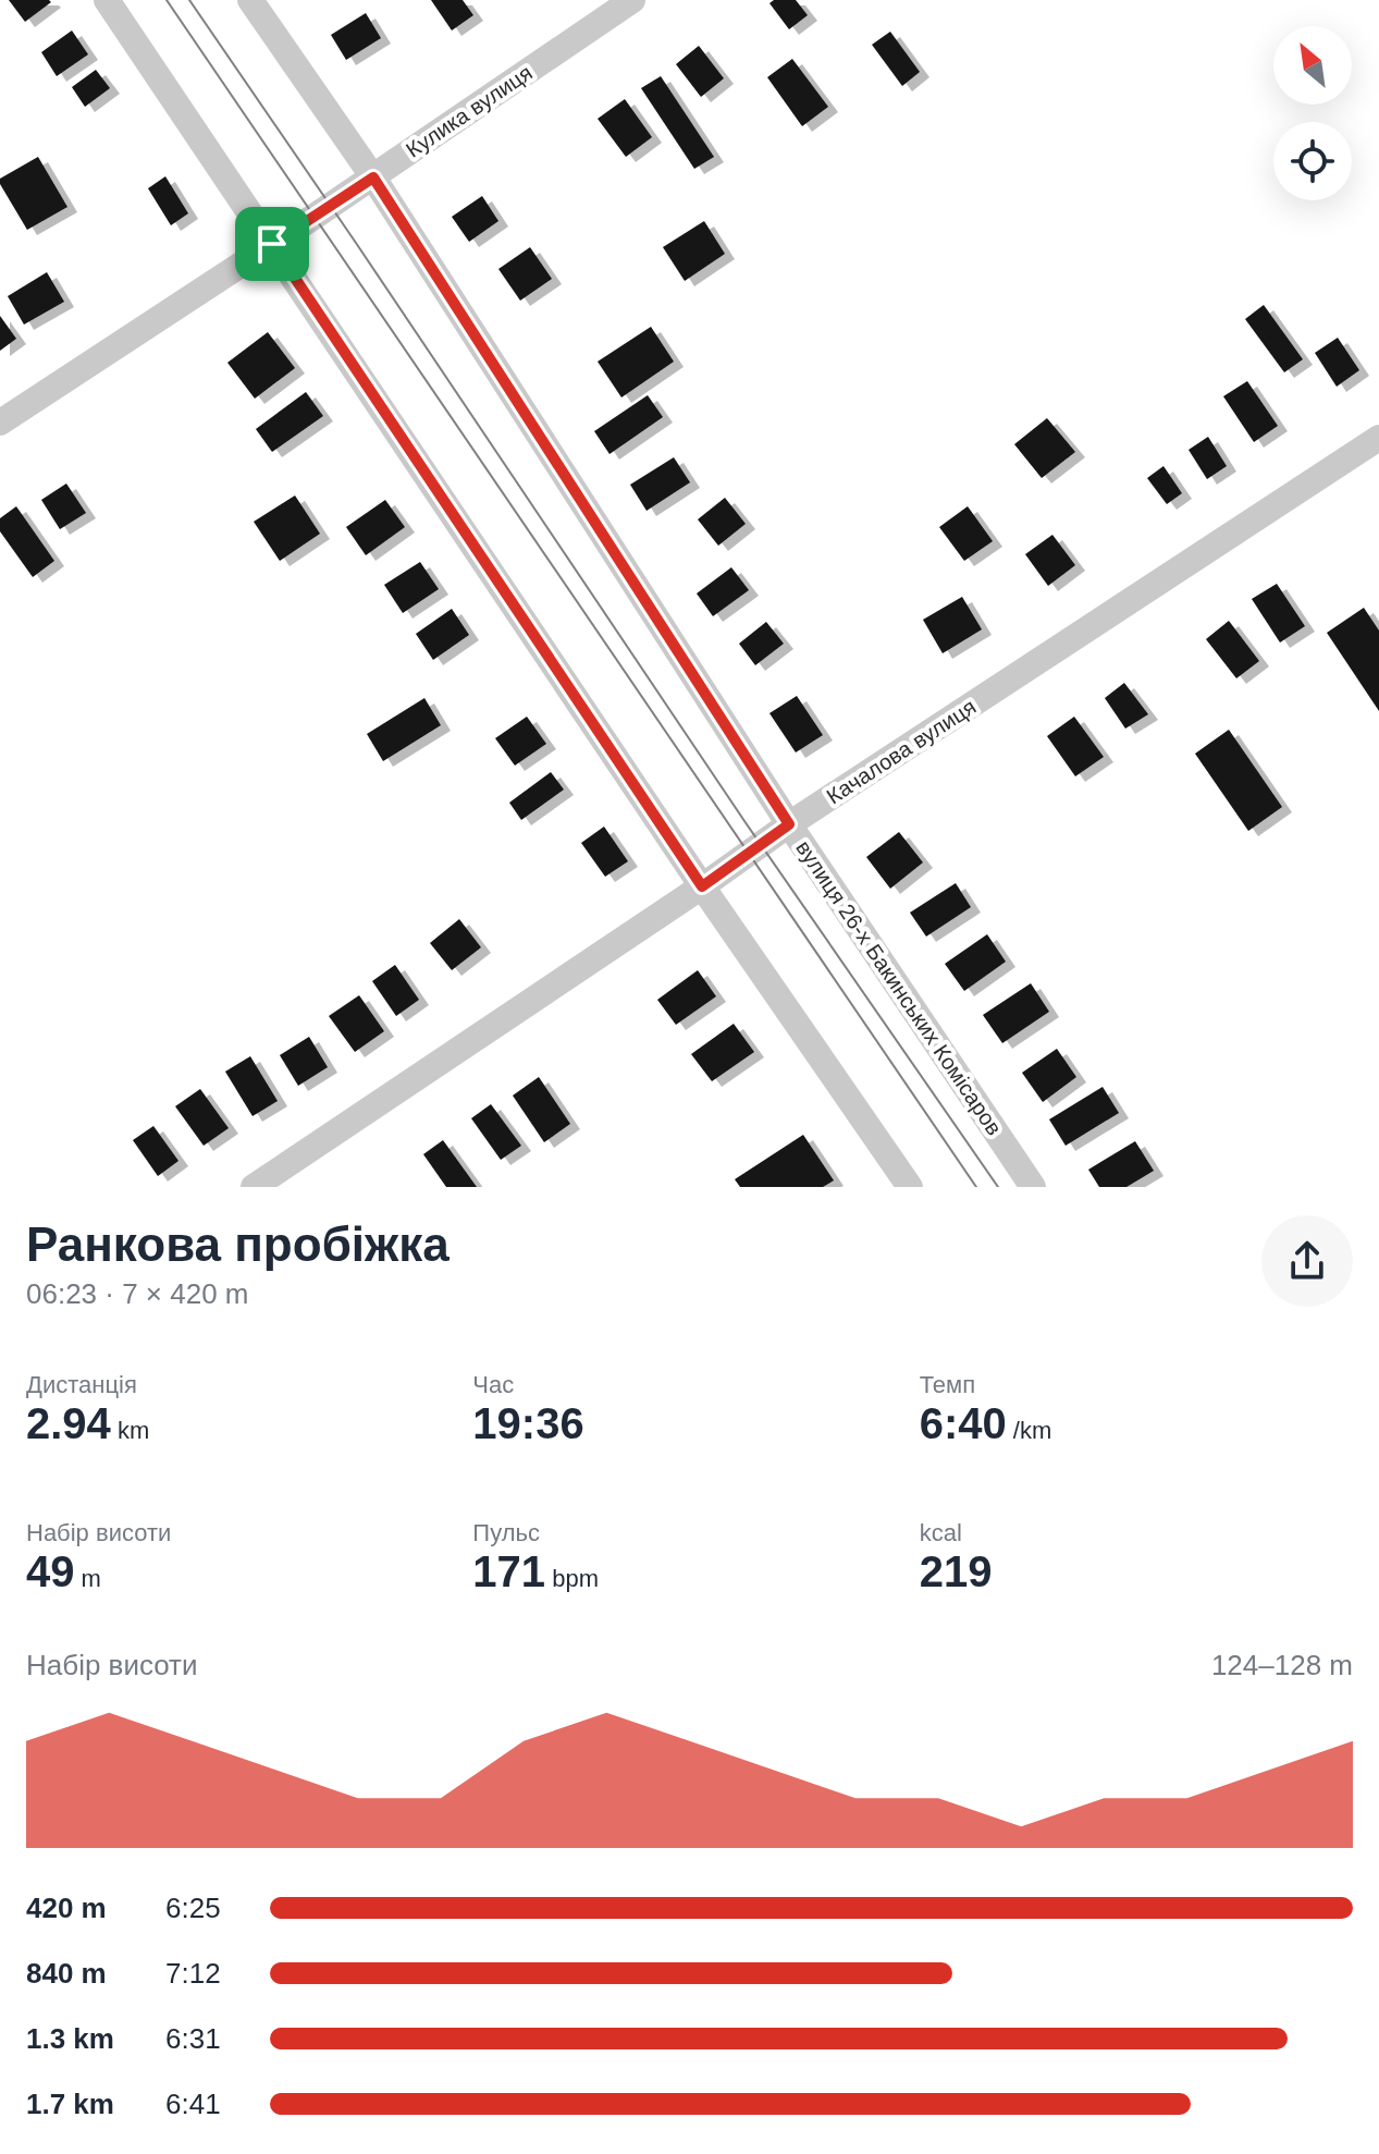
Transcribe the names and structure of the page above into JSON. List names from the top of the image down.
{
  "streets": {
    "street": ["Кулика вулиця", "Качалова вулиця", "вулиця 26-х Бакинських Комісаров"]
  },
  "crossings": [
    ["Кулика вулиця", "вулиця 26-х Бакинських Комісаров"],
    ["Качалова вулиця", "вулиця 26-х Бакинських Комісаров"]
  ],
  "north": "top left",
  "page": {
    "heading": ["Ранкова пробіжка", "06:23 · 7 × 420 m"],
    "stats": [
      ["Дистанція", "2.94 km"],
      ["Час", "19:36"],
      ["Темп", "6:40 /km"],
      ["Набір висоти", "49 m"],
      ["Пульс", "171 bpm"],
      ["kcal", "219"]
    ],
    "chart": ["Набір висоти", "124–128 m"],
    "list": [
      {
        "name": "420 m",
        "note": "6:25"
      },
      {
        "name": "840 m",
        "note": "7:12"
      },
      {
        "name": "1.3 km",
        "note": "6:31"
      },
      {
        "name": "1.7 km",
        "note": "6:41"
      }
    ]
  }
}
